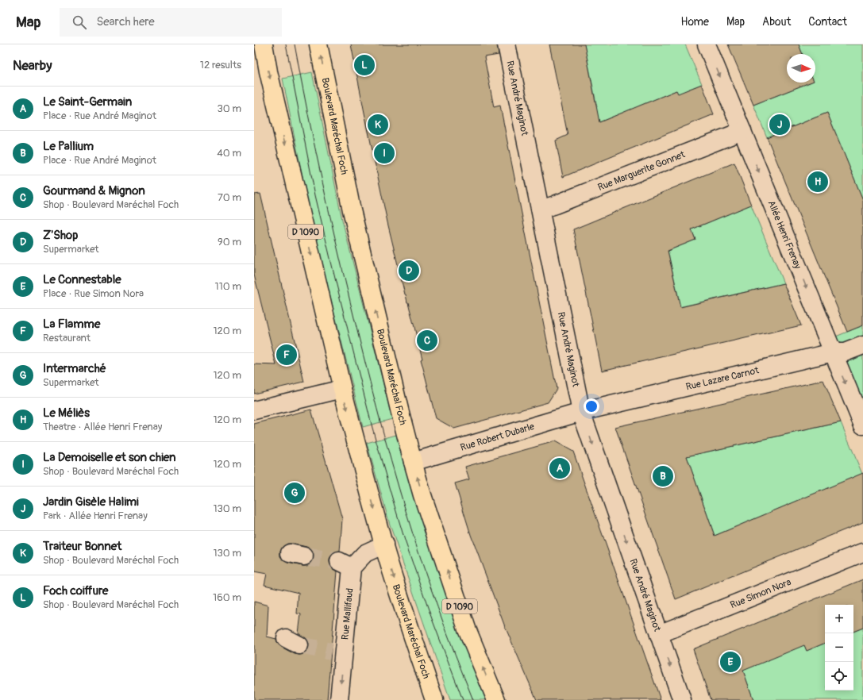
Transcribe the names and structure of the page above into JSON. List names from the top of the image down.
{
  "streets": {
    "main road": ["Boulevard Maréchal Foch", "D 1090"],
    "street": [
      "Rue André Maginot",
      "Rue Marguerite Gonnet",
      "Allée Henri Frenay",
      "Rue Lazare Carnot",
      "Rue Robert Dubarle",
      "Rue Simon Nora",
      "Rue Mallifaud"
    ]
  },
  "crossings": [
    ["Rue André Maginot", "Rue Marguerite Gonnet"],
    ["Rue André Maginot", "Rue Lazare Carnot"],
    ["Rue André Maginot", "Rue Robert Dubarle"],
    ["Rue André Maginot", "Rue Simon Nora"],
    ["Boulevard Maréchal Foch", "Rue Robert Dubarle"],
    ["Boulevard Maréchal Foch", "Rue Mallifaud"],
    ["Rue Marguerite Gonnet", "Allée Henri Frenay"],
    ["Allée Henri Frenay", "Rue Lazare Carnot"],
    ["Rue Lazare Carnot", "Rue Robert Dubarle"]
  ],
  "one_way": ["Rue André Maginot", "Allée Henri Frenay", "Rue Mallifaud"],
  "north": "right",
  "page": {
    "header": "Map",
    "search": "Search here",
    "nav": [
      "Home",
      "Map",
      "About",
      "Contact"
    ],
    "heading": ["Nearby", "12 results"],
    "pins": [
      "L",
      "J",
      "K",
      "I",
      "H",
      "D",
      "C",
      "F",
      "A",
      "B",
      "G",
      "E"
    ],
    "list": [
      {
        "mark": "A",
        "name": "Le Saint-Germain",
        "note": "Place · Rue André Maginot",
        "value": "30 m"
      },
      {
        "mark": "B",
        "name": "Le Pallium",
        "note": "Place · Rue André Maginot",
        "value": "40 m"
      },
      {
        "mark": "C",
        "name": "Gourmand & Mignon",
        "note": "Shop · Boulevard Maréchal Foch",
        "value": "70 m"
      },
      {
        "mark": "D",
        "name": "Z'Shop",
        "note": "Supermarket",
        "value": "90 m"
      },
      {
        "mark": "E",
        "name": "Le Connestable",
        "note": "Place · Rue Simon Nora",
        "value": "110 m"
      },
      {
        "mark": "F",
        "name": "La Flamme",
        "note": "Restaurant",
        "value": "120 m"
      },
      {
        "mark": "G",
        "name": "Intermarché",
        "note": "Supermarket",
        "value": "120 m"
      },
      {
        "mark": "H",
        "name": "Le Méliès",
        "note": "Theatre · Allée Henri Frenay",
        "value": "120 m"
      },
      {
        "mark": "I",
        "name": "La Demoiselle et son chien",
        "note": "Shop · Boulevard Maréchal Foch",
        "value": "120 m"
      },
      {
        "mark": "J",
        "name": "Jardin Gisèle Halimi",
        "note": "Park · Allée Henri Frenay",
        "value": "130 m"
      },
      {
        "mark": "K",
        "name": "Traiteur Bonnet",
        "note": "Shop · Boulevard Maréchal Foch",
        "value": "130 m"
      },
      {
        "mark": "L",
        "name": "Foch coiffure",
        "note": "Shop · Boulevard Maréchal Foch",
        "value": "160 m"
      }
    ],
    "map_buttons": ["+", "−"]
  }
}
